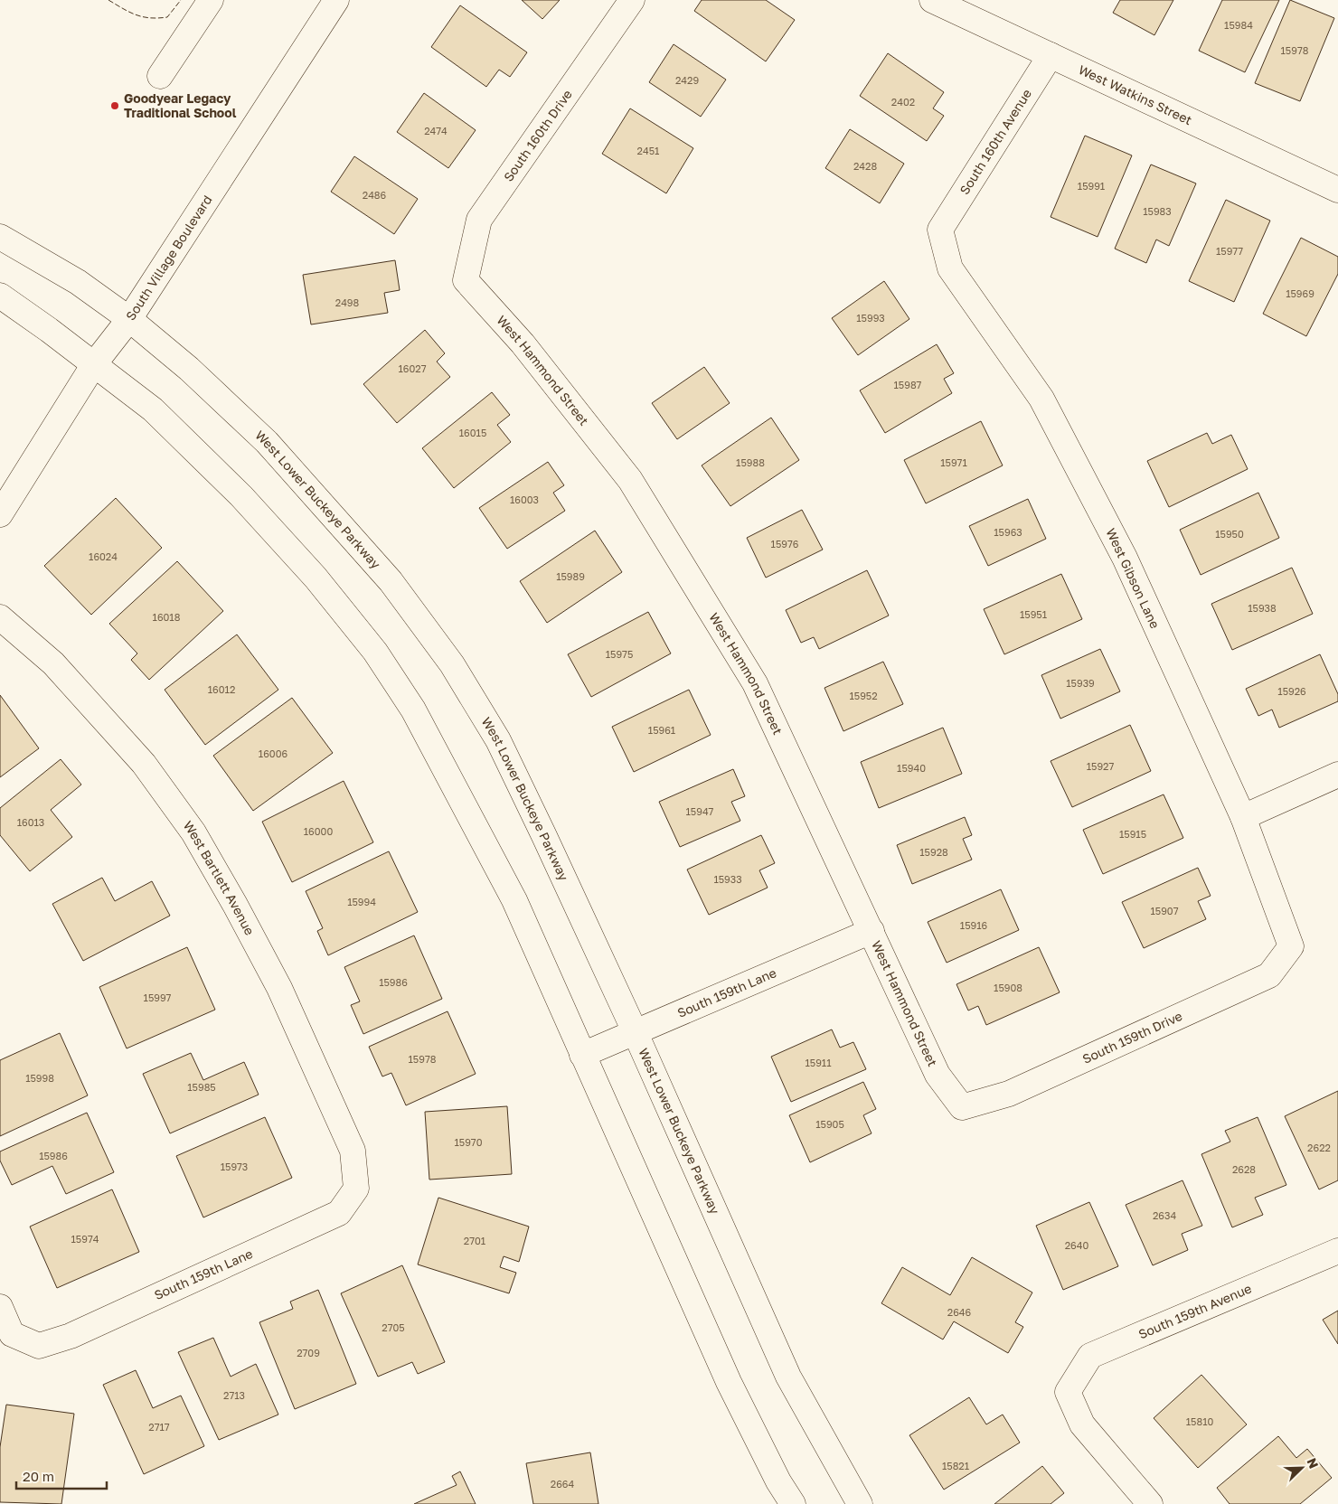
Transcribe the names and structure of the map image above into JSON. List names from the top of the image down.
{
  "streets": {
    "street": [
      "West Watkins Street",
      "South 160th Drive",
      "South 160th Avenue",
      "South Village Boulevard",
      "West Hammond Street",
      "West Lower Buckeye Parkway",
      "West Gibson Lane",
      "West Bartlett Avenue",
      "South 159th Lane",
      "South 159th Drive",
      "South 159th Avenue"
    ]
  },
  "crossings": [
    ["West Watkins Street", "South 160th Avenue"],
    ["South 160th Drive", "West Hammond Street"],
    ["South 160th Avenue", "West Gibson Lane"],
    ["South Village Boulevard", "West Lower Buckeye Parkway"],
    ["West Hammond Street", "South 159th Lane"],
    ["West Hammond Street", "South 159th Drive"],
    ["West Lower Buckeye Parkway", "South 159th Lane"],
    ["West Gibson Lane", "South 159th Drive"],
    ["West Bartlett Avenue", "South 159th Lane"]
  ],
  "places": ["Goodyear Legacy Traditional School"],
  "house_numbers": [
    "15984",
    "15978",
    "2429",
    "2402",
    "2474",
    "2451",
    "2428",
    "15991",
    "2486",
    "15983",
    "15977",
    "15969",
    "2498",
    "15993",
    "16027",
    "15987",
    "16015",
    "15988",
    "15971",
    "16003",
    "15963",
    "15950",
    "15976",
    "16024",
    "15989",
    "15938",
    "15951",
    "16018",
    "15975",
    "15939",
    "16012",
    "15926",
    "15952",
    "15961",
    "16006",
    "15927",
    "15940",
    "15947",
    "16013",
    "16000",
    "15915",
    "15928",
    "15933",
    "15994",
    "15907",
    "15916",
    "15986",
    "15908",
    "15997",
    "15978",
    "15911",
    "15998",
    "15985",
    "15905",
    "15970",
    "2622",
    "15986",
    "15973",
    "2628",
    "2634",
    "15974",
    "2701",
    "2640",
    "2646",
    "2705",
    "2709",
    "2713",
    "15810",
    "2717",
    "15821",
    "2664"
  ],
  "scale_bar": "20 m",
  "north": "top right"
}
